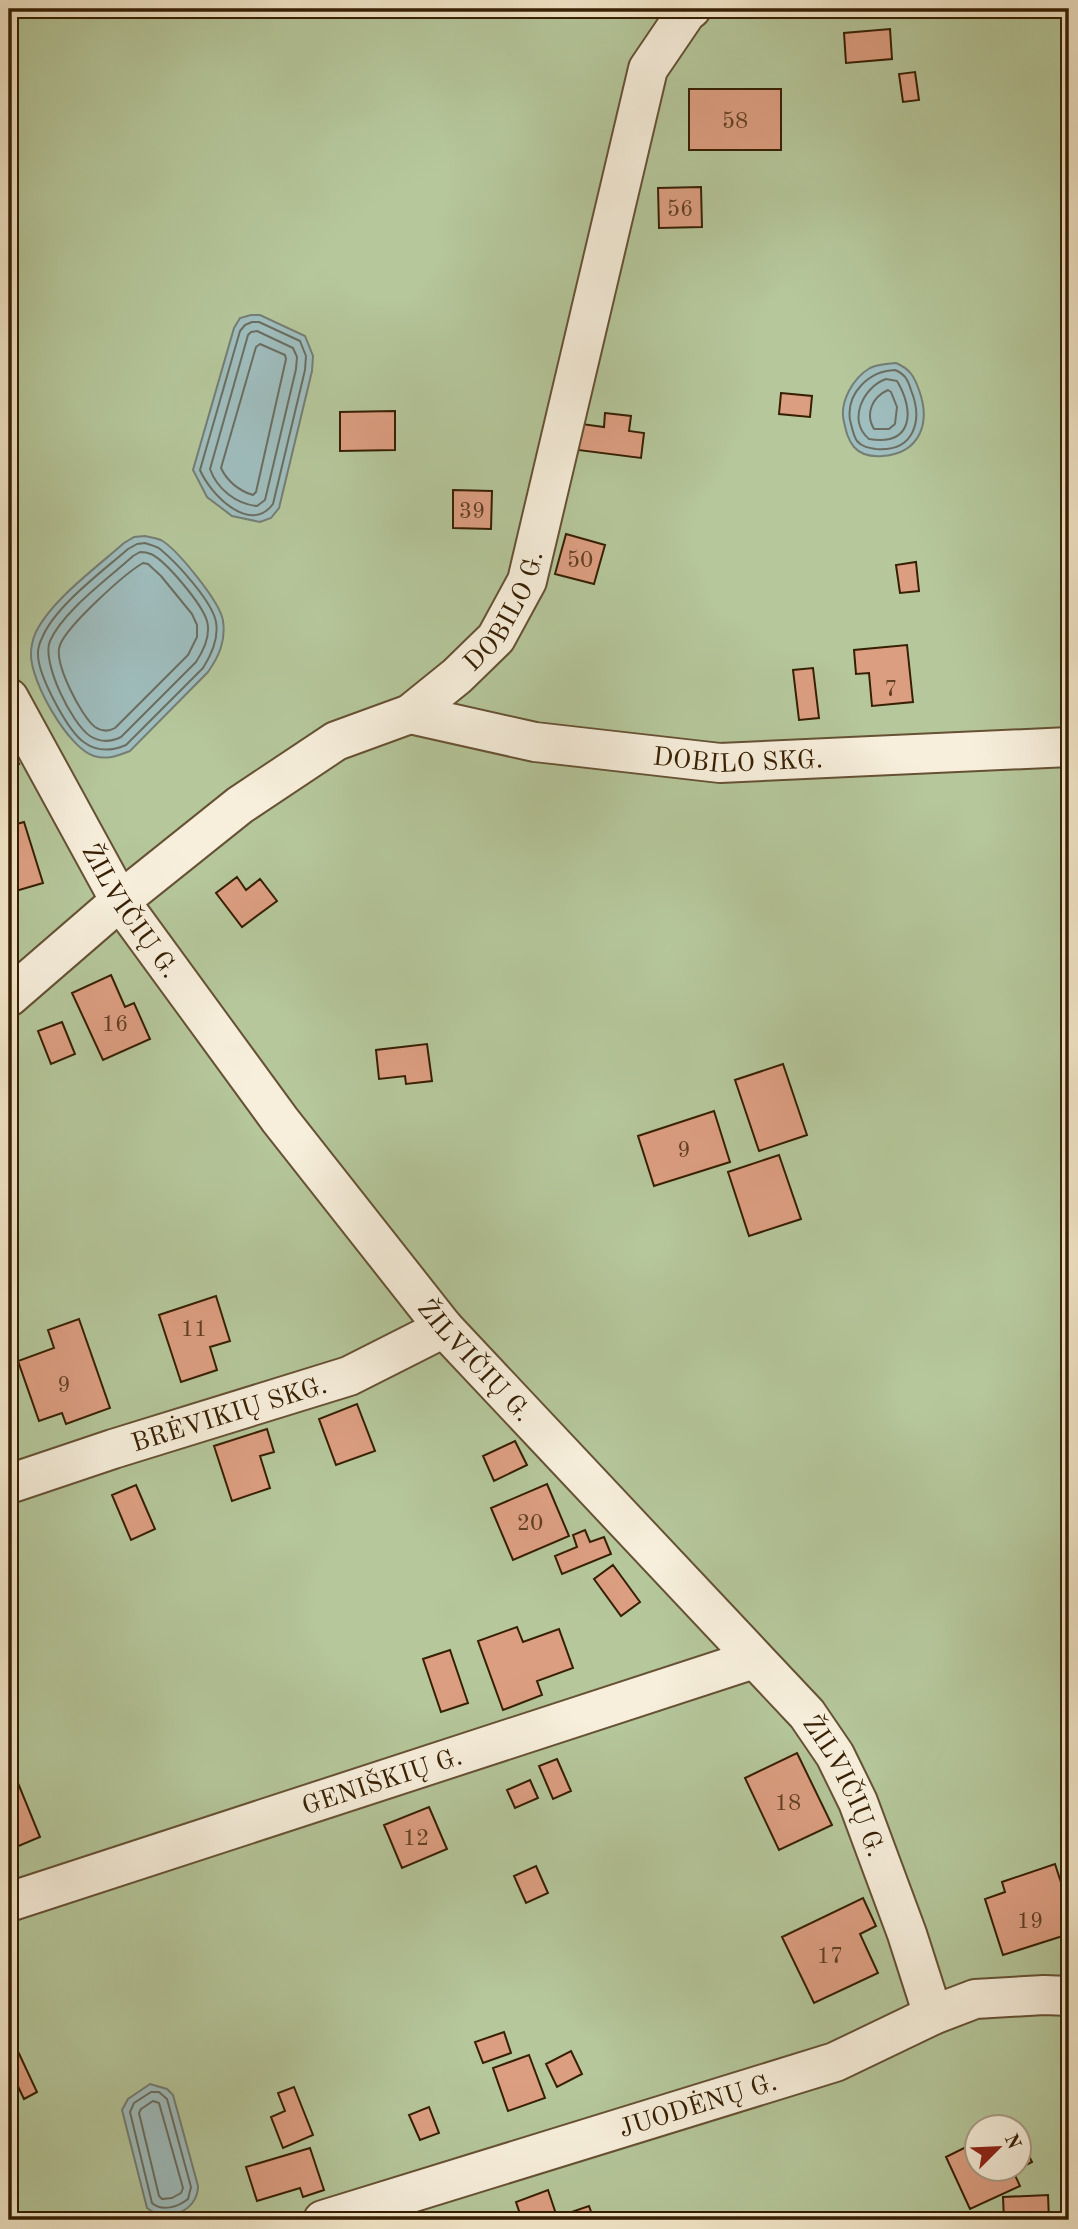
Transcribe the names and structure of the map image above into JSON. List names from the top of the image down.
{
  "streets": {
    "street": [
      "DOBILO G.",
      "DOBILO SKG.",
      "ŽILVIČIŲ G.",
      "BRĖVIKIŲ SKG.",
      "GENIŠKIŲ G.",
      "JUODĖNŲ G."
    ]
  },
  "crossings": [
    ["DOBILO G.", "DOBILO SKG."],
    ["DOBILO G.", "ŽILVIČIŲ G."],
    ["ŽILVIČIŲ G.", "BRĖVIKIŲ SKG."],
    ["ŽILVIČIŲ G.", "GENIŠKIŲ G."],
    ["ŽILVIČIŲ G.", "JUODĖNŲ G."]
  ],
  "house_numbers": [
    "58",
    "56",
    "39",
    "50",
    "7",
    "16",
    "9",
    "11",
    "9",
    "20",
    "18",
    "12",
    "19",
    "17"
  ],
  "north": "top right"
}
